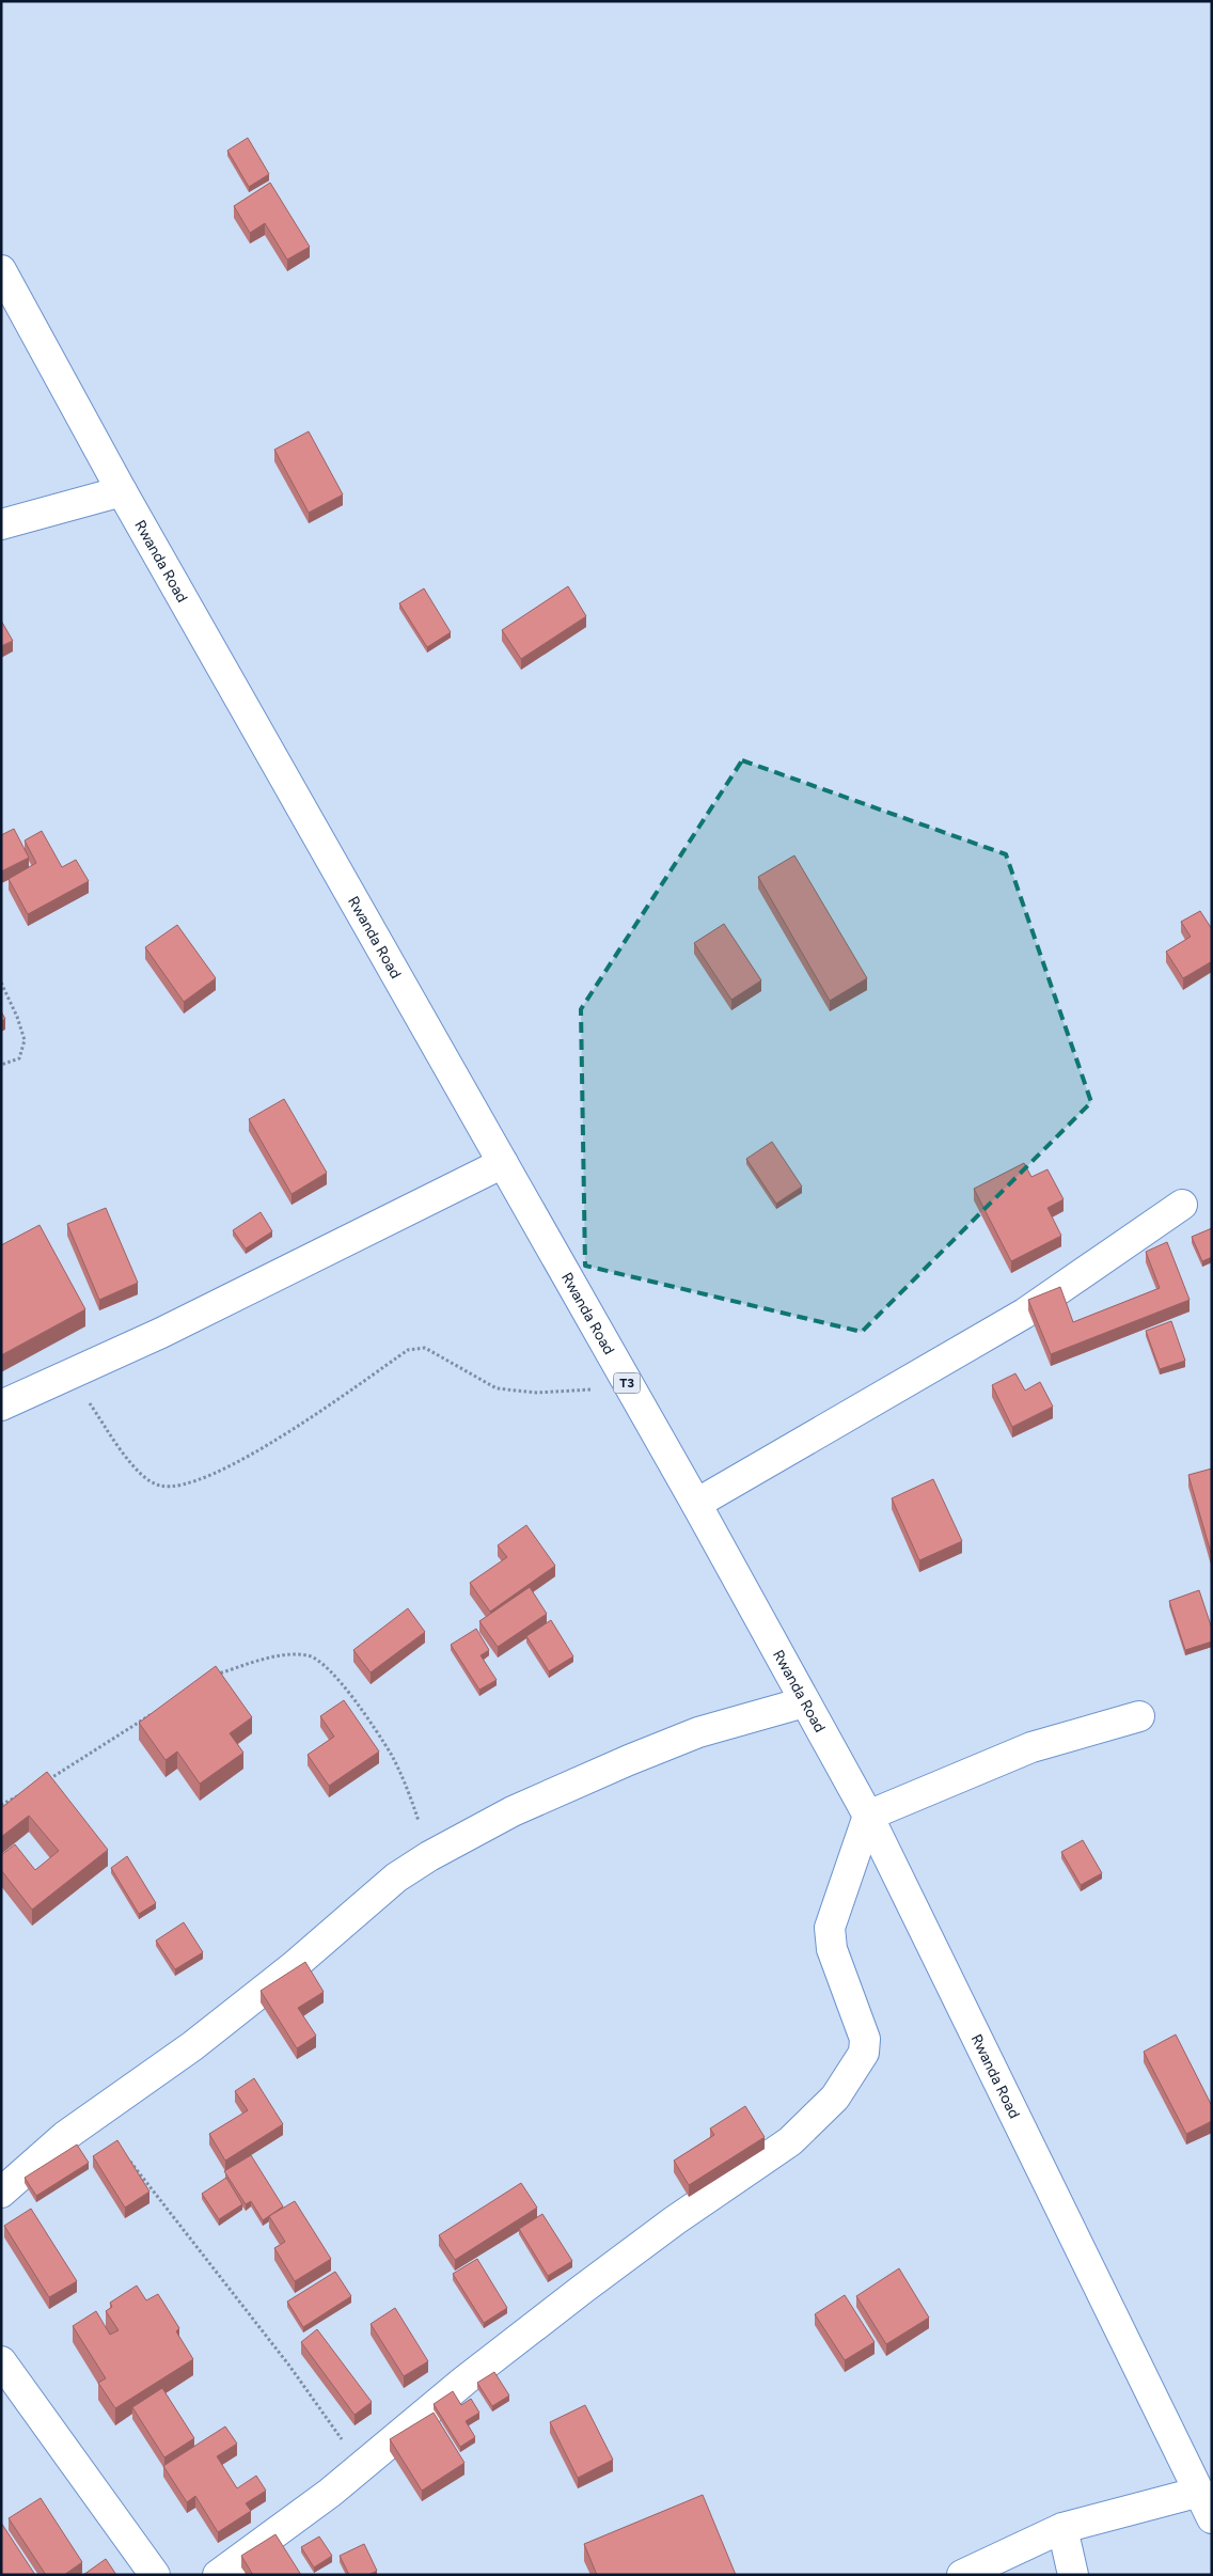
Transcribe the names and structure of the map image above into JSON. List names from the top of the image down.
{
  "streets": {
    "main road": ["Rwanda Road", "T3"]
  }
}
